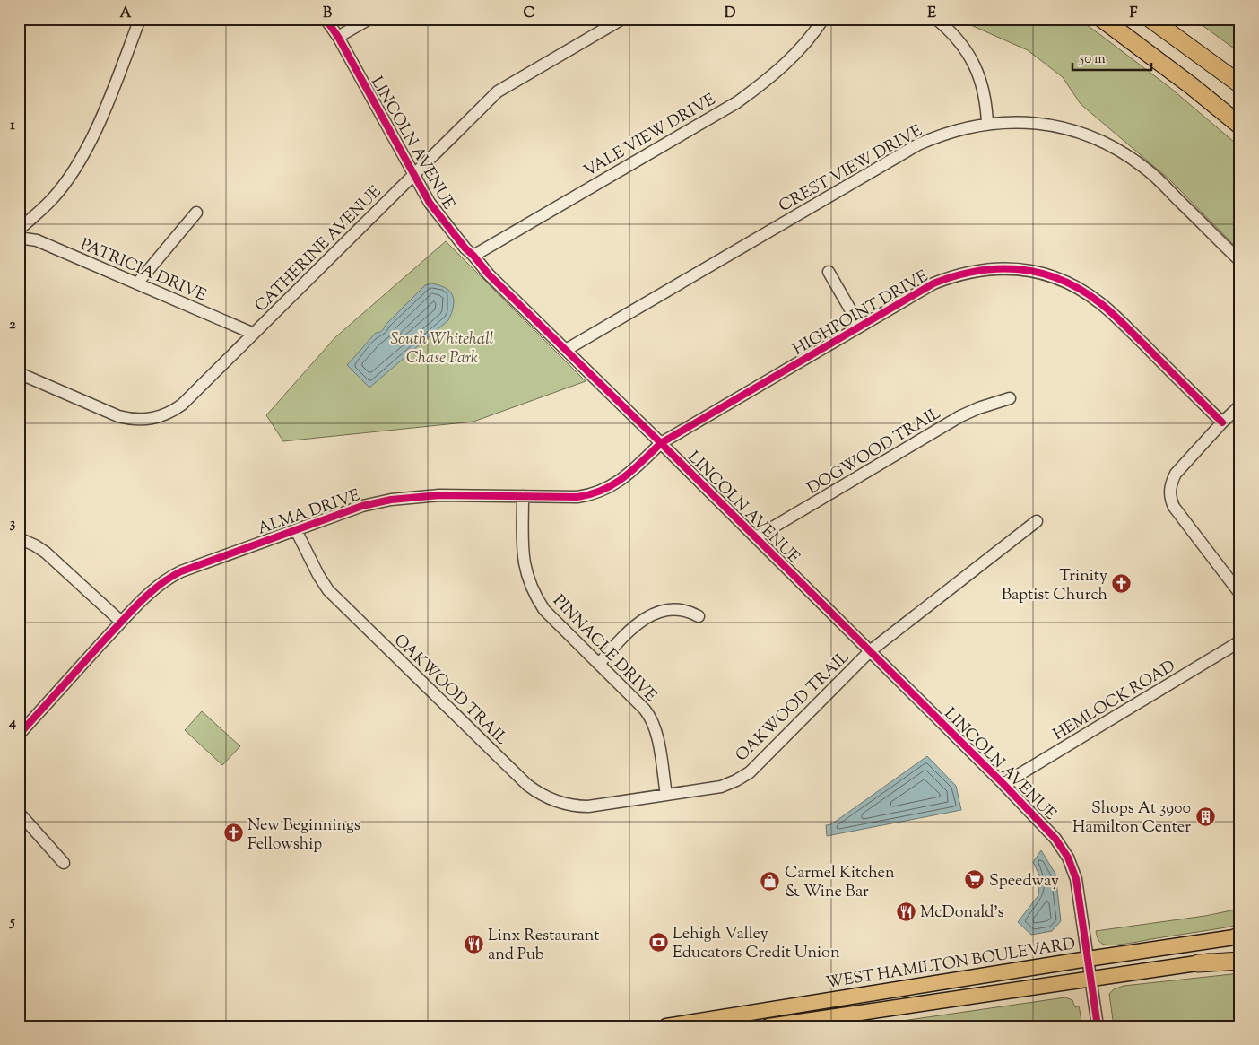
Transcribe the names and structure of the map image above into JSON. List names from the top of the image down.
{
  "streets": {
    "main road": ["WEST HAMILTON BOULEVARD"],
    "street": [
      "VALE VIEW DRIVE",
      "LINCOLN AVENUE",
      "CREST VIEW DRIVE",
      "CATHERINE AVENUE",
      "PATRICIA DRIVE",
      "HIGHPOINT DRIVE",
      "DOGWOOD TRAIL",
      "ALMA DRIVE",
      "PINNACLE DRIVE",
      "OAKWOOD TRAIL",
      "HEMLOCK ROAD"
    ]
  },
  "crossings": [
    ["VALE VIEW DRIVE", "LINCOLN AVENUE"],
    ["LINCOLN AVENUE", "CREST VIEW DRIVE"],
    ["LINCOLN AVENUE", "CATHERINE AVENUE"],
    ["LINCOLN AVENUE", "HIGHPOINT DRIVE"],
    ["LINCOLN AVENUE", "DOGWOOD TRAIL"],
    ["LINCOLN AVENUE", "ALMA DRIVE"],
    ["LINCOLN AVENUE", "OAKWOOD TRAIL"],
    ["LINCOLN AVENUE", "HEMLOCK ROAD"],
    ["LINCOLN AVENUE", "WEST HAMILTON BOULEVARD"],
    ["CATHERINE AVENUE", "PATRICIA DRIVE"],
    ["HIGHPOINT DRIVE", "ALMA DRIVE"],
    ["ALMA DRIVE", "PINNACLE DRIVE"],
    ["ALMA DRIVE", "OAKWOOD TRAIL"],
    ["PINNACLE DRIVE", "OAKWOOD TRAIL"]
  ],
  "parks": ["South Whitehall Chase Park"],
  "places": {
    "church": ["Trinity Baptist Church", "New Beginnings Fellowship"],
    "building": ["Shops At 3900 Hamilton Center"],
    "supermarket": ["Speedway"],
    "shop": ["Carmel Kitchen & Wine Bar"],
    "restaurant": ["McDonald's", "Linx Restaurant and Pub"],
    "bank": ["Lehigh Valley Educators Credit Union"]
  },
  "scale_bar": "50 m",
  "grid": {
    "columns": [
      "A",
      "B",
      "C",
      "D",
      "E",
      "F"
    ],
    "rows": [
      "1",
      "2",
      "3",
      "4",
      "5"
    ]
  }
}
